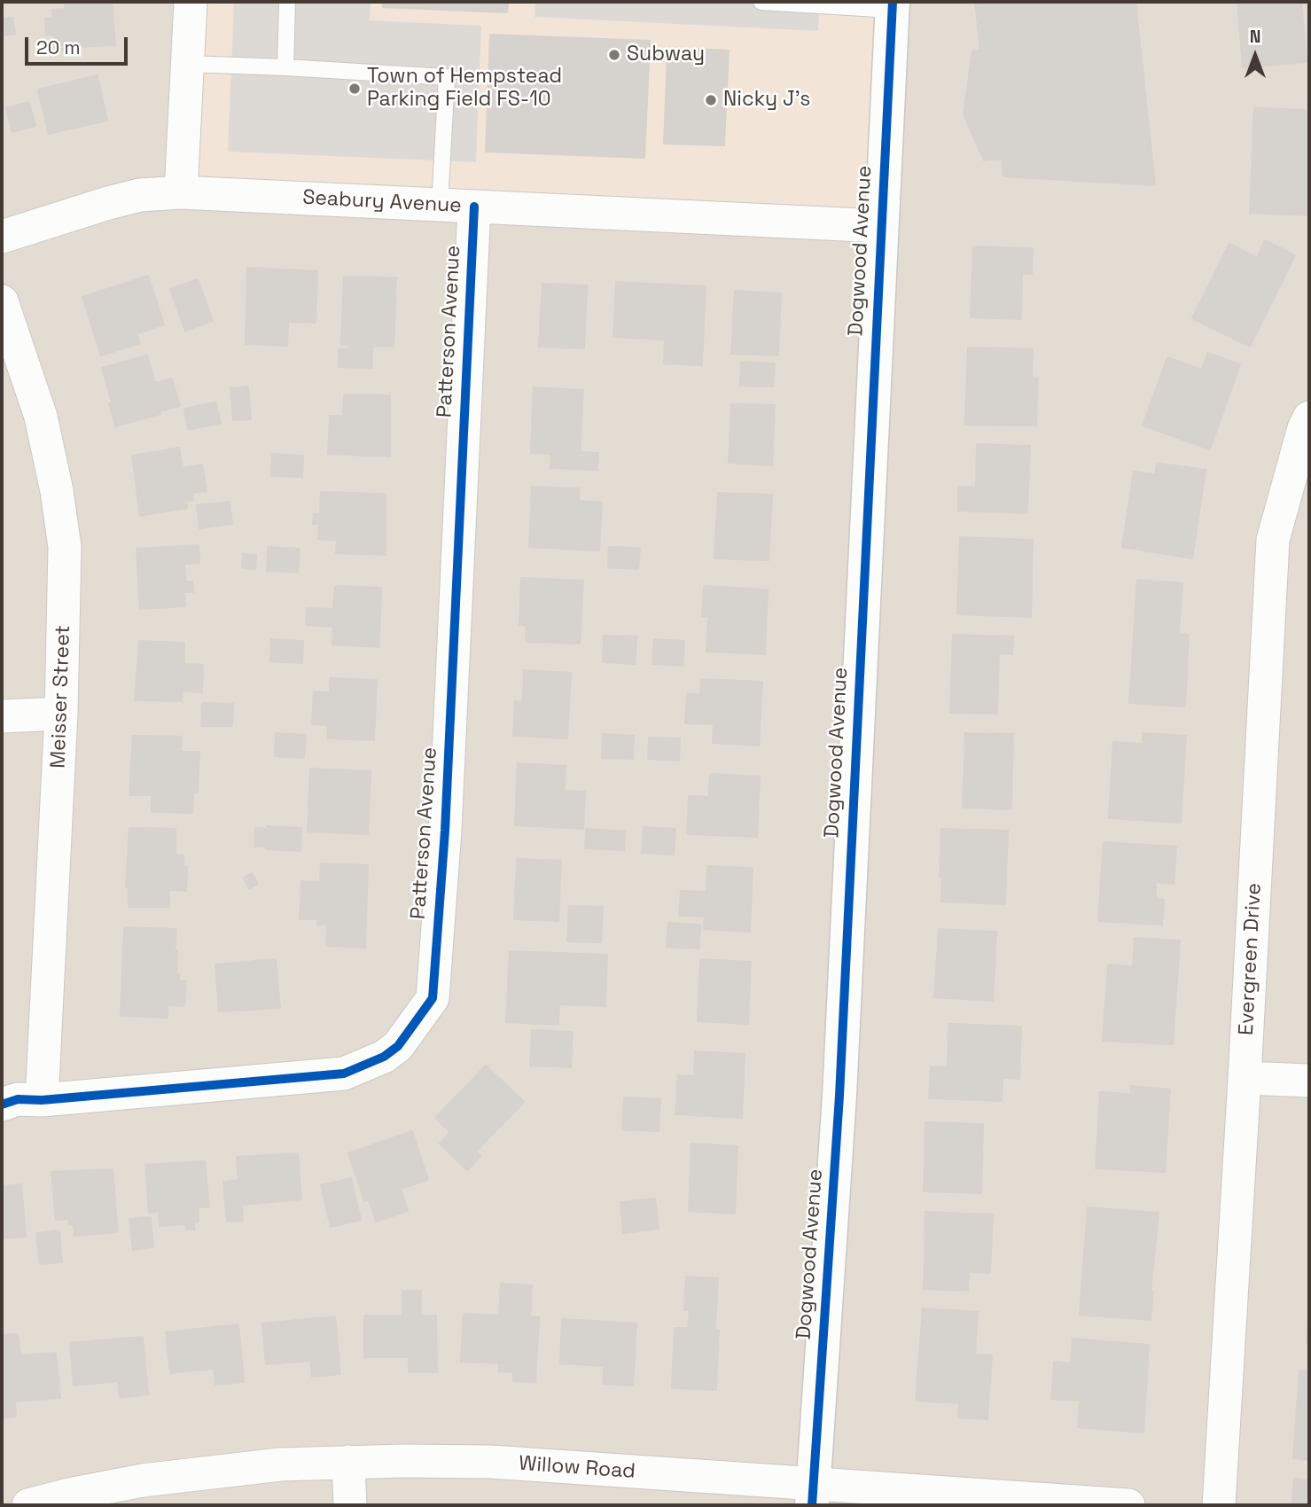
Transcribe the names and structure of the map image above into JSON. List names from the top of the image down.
{
  "streets": {
    "street": [
      "Seabury Avenue",
      "Dogwood Avenue",
      "Patterson Avenue",
      "Meisser Street",
      "Evergreen Drive",
      "Willow Road"
    ]
  },
  "crossings": [
    ["Seabury Avenue", "Dogwood Avenue"],
    ["Seabury Avenue", "Patterson Avenue"],
    ["Dogwood Avenue", "Willow Road"],
    ["Patterson Avenue", "Meisser Street"]
  ],
  "places": ["Subway", "Town of Hempstead Parking Field FS-10", "Nicky J's"],
  "scale_bar": "20 m",
  "north": "top"
}
